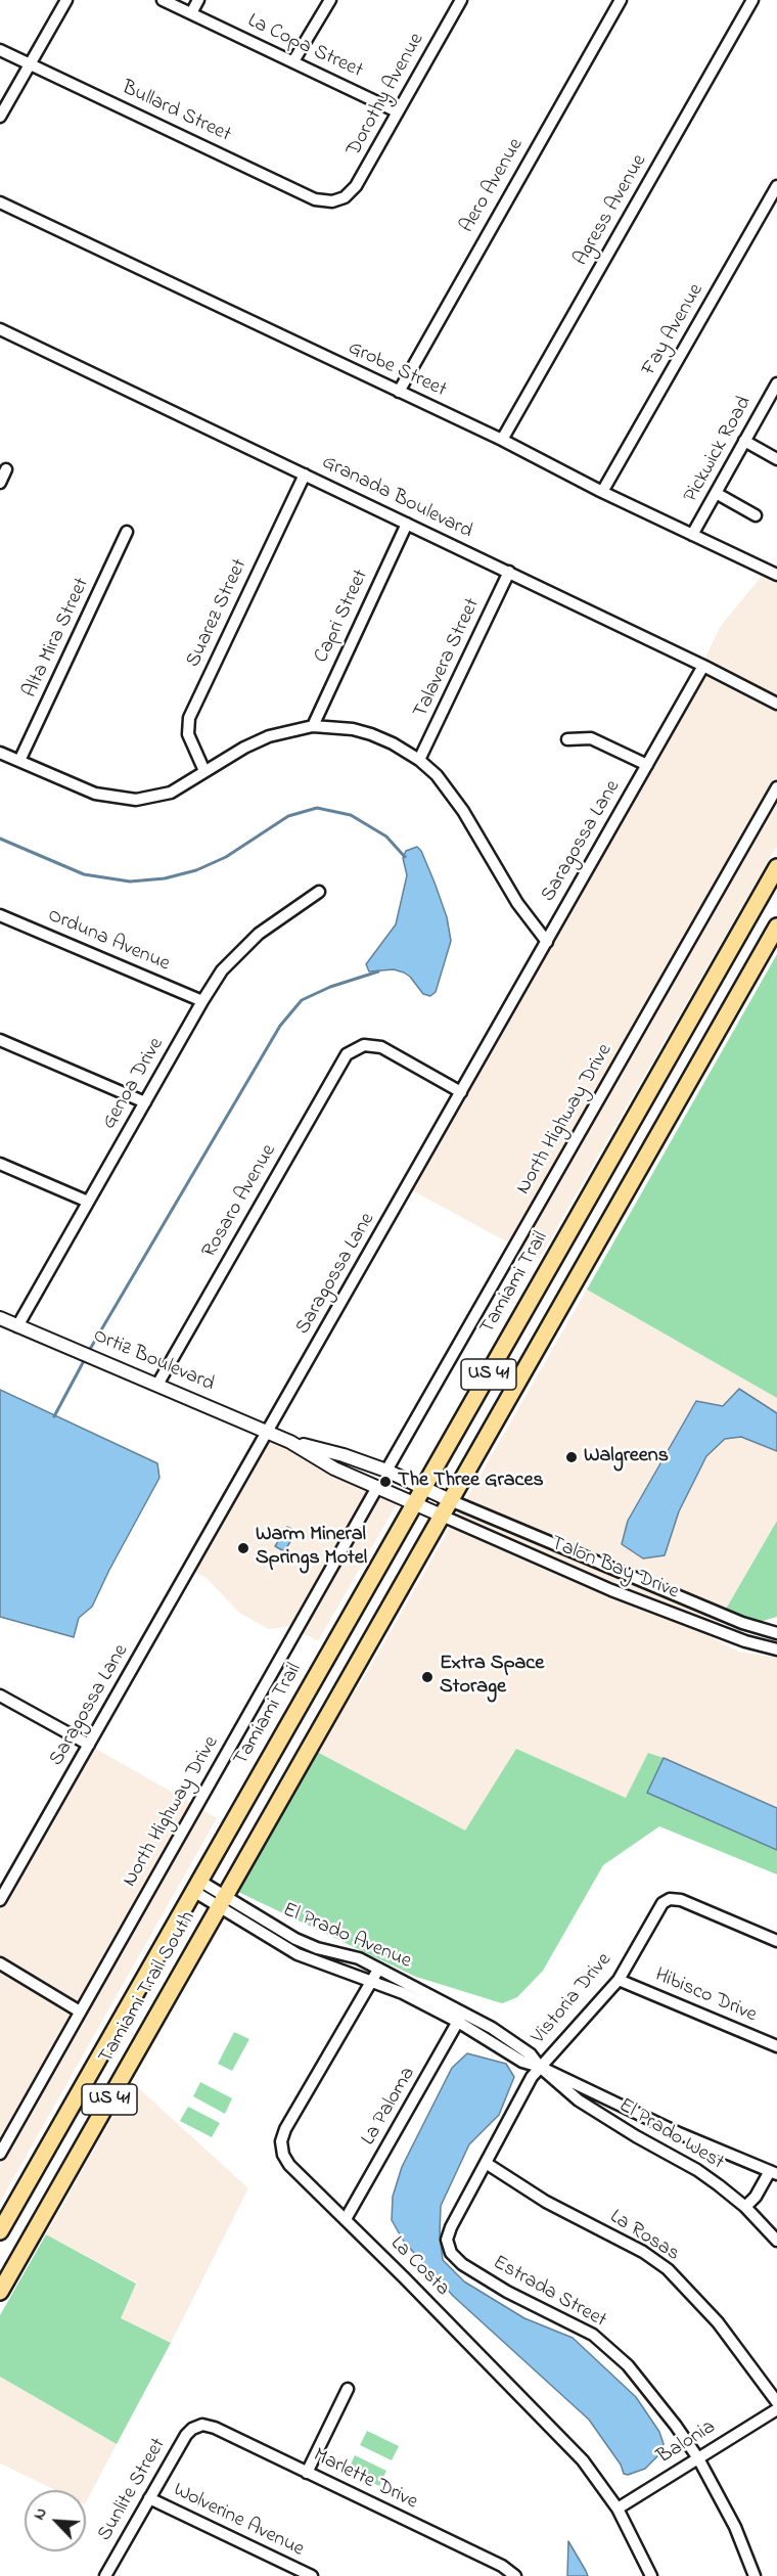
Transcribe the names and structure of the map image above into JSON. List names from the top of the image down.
{
  "streets": {
    "main road": ["Tamiami Trail", "US 41", "Tamiami Trail South"],
    "street": [
      "La Copa Street",
      "Dorothy Avenue",
      "Bullard Street",
      "Aero Avenue",
      "Agress Avenue",
      "Fay Avenue",
      "Grobe Street",
      "Pickwick Road",
      "Granada Boulevard",
      "Suarez Street",
      "Capri Street",
      "Alta Mira Street",
      "Talavera Street",
      "Saragossa Lane",
      "Orduna Avenue",
      "Genoa Drive",
      "North Highway Drive",
      "Rosaro Avenue",
      "Ortiz Boulevard",
      "Talon Bay Drive",
      "El Prado Avenue",
      "Hibisco Drive",
      "Vistoria Drive",
      "La Paloma",
      "El Prado West",
      "La Rosas",
      "La Costa",
      "Estrada Street",
      "Balonia",
      "Marlette Drive",
      "Sunlite Street",
      "Wolverine Avenue"
    ]
  },
  "crossings": [
    ["La Copa Street", "Dorothy Avenue"],
    ["Dorothy Avenue", "Bullard Street"],
    ["Aero Avenue", "Grobe Street"],
    ["Agress Avenue", "Grobe Street"],
    ["Fay Avenue", "Grobe Street"],
    ["Grobe Street", "Pickwick Road"],
    ["Granada Boulevard", "Suarez Street"],
    ["Granada Boulevard", "Capri Street"],
    ["Granada Boulevard", "Talavera Street"],
    ["Granada Boulevard", "Saragossa Lane"],
    ["Saragossa Lane", "Rosaro Avenue"],
    ["Saragossa Lane", "Ortiz Boulevard"],
    ["Orduna Avenue", "Genoa Drive"],
    ["Genoa Drive", "Ortiz Boulevard"],
    ["North Highway Drive", "Ortiz Boulevard"],
    ["Rosaro Avenue", "Ortiz Boulevard"],
    ["Tamiami Trail", "Ortiz Boulevard"],
    ["Tamiami Trail", "Tamiami Trail South"],
    ["Ortiz Boulevard", "US 41"],
    ["Ortiz Boulevard", "Talon Bay Drive"],
    ["US 41", "Talon Bay Drive"],
    ["US 41", "El Prado Avenue"],
    ["US 41", "Tamiami Trail South"],
    ["El Prado Avenue", "Tamiami Trail South"],
    ["El Prado Avenue", "Vistoria Drive"],
    ["El Prado Avenue", "La Paloma"],
    ["El Prado Avenue", "El Prado West"],
    ["El Prado Avenue", "La Costa"],
    ["El Prado Avenue", "Estrada Street"],
    ["Hibisco Drive", "Vistoria Drive"],
    ["Vistoria Drive", "El Prado West"],
    ["Vistoria Drive", "Estrada Street"],
    ["La Paloma", "La Costa"],
    ["El Prado West", "Estrada Street"],
    ["La Rosas", "Estrada Street"],
    ["La Costa", "Balonia"],
    ["Estrada Street", "Balonia"],
    ["Marlette Drive", "Sunlite Street"],
    ["Sunlite Street", "Wolverine Avenue"]
  ],
  "places": [
    "Walgreens",
    "The Three Graces",
    "Warm Mineral Springs Motel",
    "Extra Space Storage"
  ],
  "north": "top left"
}
